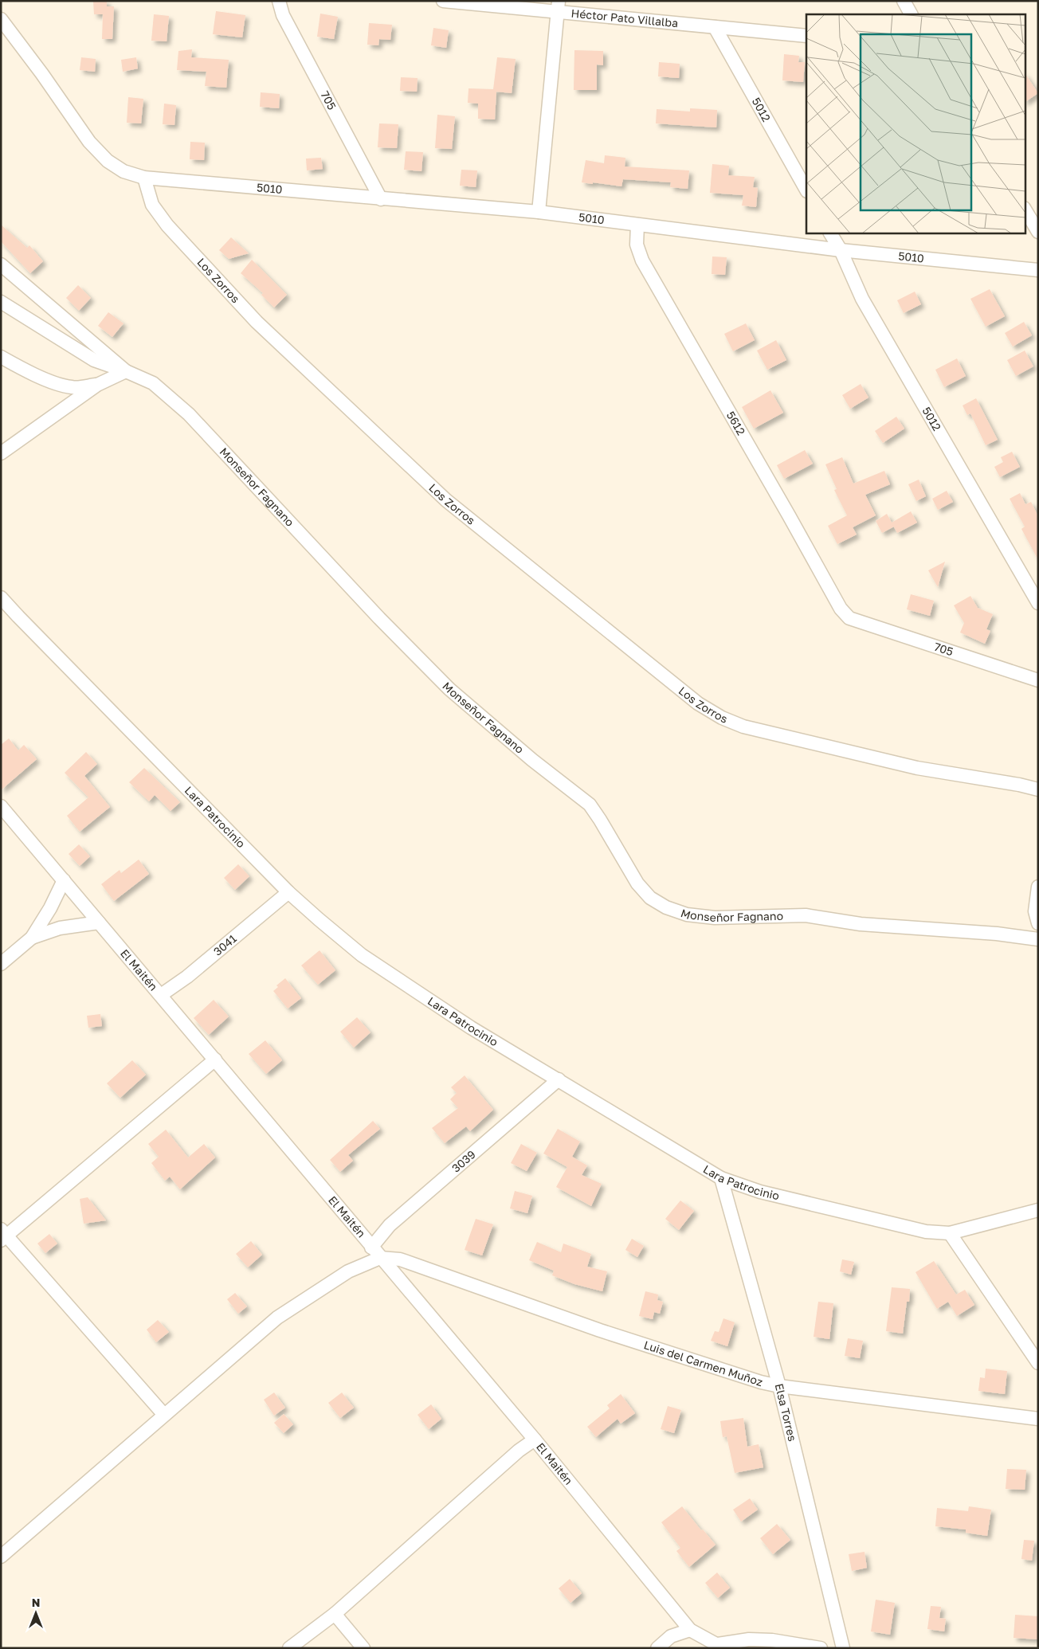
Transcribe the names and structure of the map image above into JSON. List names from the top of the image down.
{
  "streets": {
    "street": [
      "Héctor Pato Villalba",
      "705",
      "5012",
      "5010",
      "Los Zorros",
      "5612",
      "Monseñor Fagnano",
      "Lara Patrocinio",
      "3041",
      "El Maitén",
      "3039",
      "Luis del Carmen Muñoz",
      "Elsa Torres"
    ]
  },
  "crossings": [
    ["Héctor Pato Villalba", "5012"],
    ["705", "5010"],
    ["705", "5612"],
    ["5012", "5010"],
    ["5010", "Los Zorros"],
    ["5010", "5612"],
    ["Lara Patrocinio", "3041"],
    ["Lara Patrocinio", "3039"],
    ["Lara Patrocinio", "Elsa Torres"],
    ["3041", "El Maitén"],
    ["El Maitén", "3039"],
    ["El Maitén", "Luis del Carmen Muñoz"],
    ["Luis del Carmen Muñoz", "Elsa Torres"]
  ],
  "north": "top"
}
